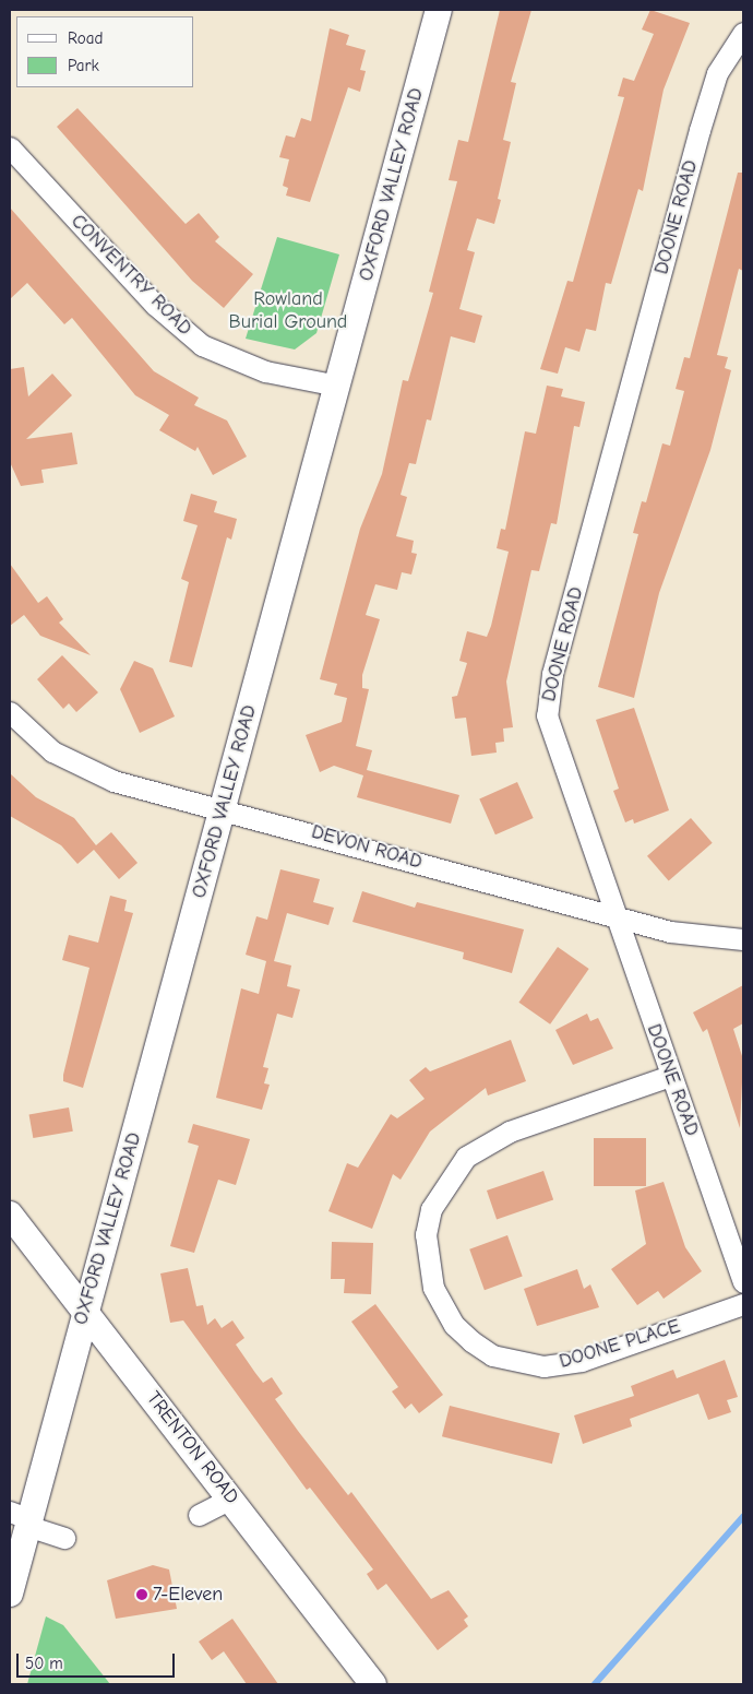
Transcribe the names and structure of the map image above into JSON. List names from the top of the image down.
{
  "streets": {
    "main road": ["OXFORD VALLEY ROAD", "TRENTON ROAD"],
    "street": [
      "DOONE ROAD",
      "CONVENTRY ROAD",
      "DEVON ROAD",
      "DOONE PLACE"
    ]
  },
  "crossings": [
    ["OXFORD VALLEY ROAD", "CONVENTRY ROAD"],
    ["OXFORD VALLEY ROAD", "DEVON ROAD"],
    ["OXFORD VALLEY ROAD", "TRENTON ROAD"],
    ["DOONE ROAD", "DEVON ROAD"],
    ["DOONE ROAD", "DOONE PLACE"]
  ],
  "parks": ["Rowland Burial Ground"],
  "places": ["7-Eleven"],
  "legend": ["Road", "Park"],
  "scale_bar": "50 m"
}
